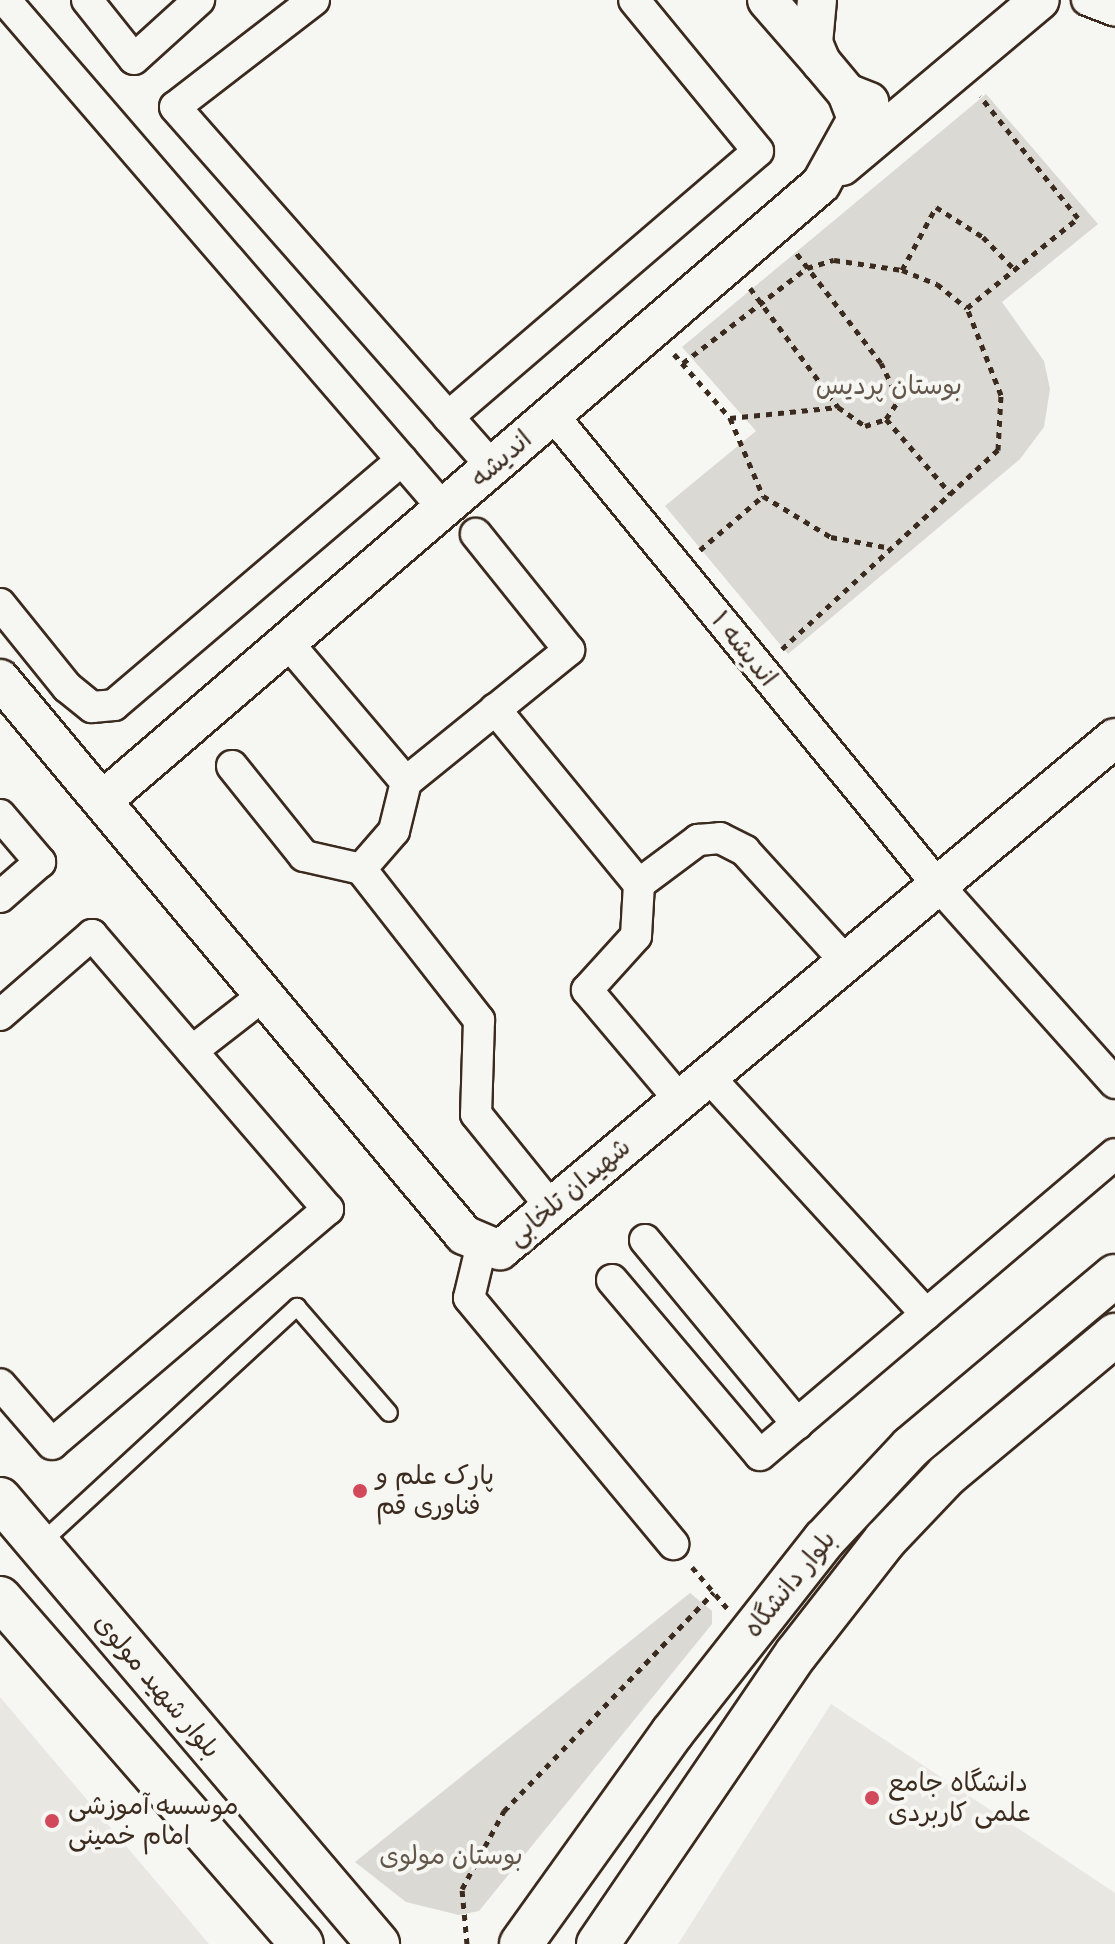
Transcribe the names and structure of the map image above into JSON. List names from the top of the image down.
{
  "streets": {
    "main road": ["بلوار دانشگاه", "بلوار شهید مولوی"],
    "street": ["انديشه", "اندیشه ۱", "شهیدان تلخابی"]
  },
  "crossings": [
    ["انديشه", "اندیشه ۱"],
    ["انديشه", "شهیدان تلخابی"],
    ["اندیشه ۱", "شهیدان تلخابی"]
  ],
  "parks": ["بوستان پردیس", "بوستان مولوی"],
  "places": ["پارک علم و فناوری قم", "دانشگاه جامع علمی کاربردی", "موسسه آموزشی امام خمینی"]
}
